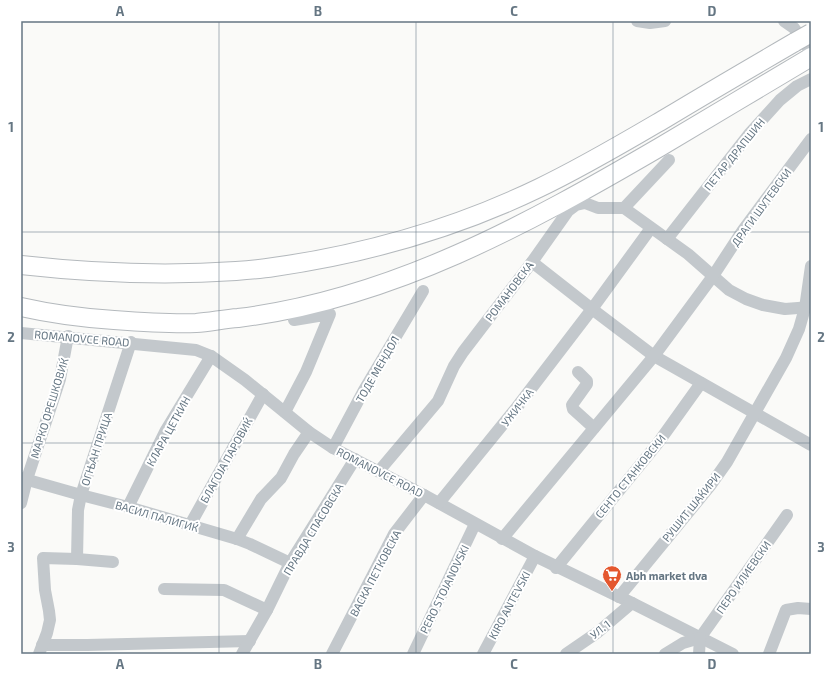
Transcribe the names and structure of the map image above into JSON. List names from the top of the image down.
{
  "streets": {
    "street": [
      "ПЕТАР ДРАПШИН",
      "ДРАГИ ШУТЕВСКИ",
      "РОМАНОВСКА",
      "ROMANOVCE ROAD",
      "ТОДЕ МЕНДОЛ",
      "УЖИЧКА",
      "МАРКО ОРЕШКОВИЌ",
      "КЛАРА ЦЕТКИН",
      "ОГЊАН ПРИЦА",
      "БЛАГОЈА ПАРОВИЌ",
      "СЕНТО СТАНКОВСКИ",
      "РУШИТ ШАЌИРИ",
      "ВАСИЛ ПАЛИГИЌ",
      "ПРАВДА СПАСОВСКА",
      "ВАСКА ПЕТКОВСКА",
      "ПЕРО ИЛИЕВСКИ",
      "PERO STOJANOVSKI",
      "KIRO ANTEVSKI",
      "УЛ. 1"
    ]
  },
  "crossings": [
    ["ДРАГИ ШУТЕВСКИ", "ROMANOVCE ROAD"],
    ["РОМАНОВСКА", "ROMANOVCE ROAD"],
    ["ROMANOVCE ROAD", "ТОДЕ МЕНДОЛ"],
    ["ROMANOVCE ROAD", "УЖИЧКА"],
    ["ROMANOVCE ROAD", "МАРКО ОРЕШКОВИЌ"],
    ["ROMANOVCE ROAD", "КЛАРА ЦЕТКИН"],
    ["ROMANOVCE ROAD", "ОГЊАН ПРИЦА"],
    ["ROMANOVCE ROAD", "БЛАГОЈА ПАРОВИЌ"],
    ["ROMANOVCE ROAD", "СЕНТО СТАНКОВСКИ"],
    ["ROMANOVCE ROAD", "РУШИТ ШАЌИРИ"],
    ["ROMANOVCE ROAD", "ПРАВДА СПАСОВСКА"],
    ["ROMANOVCE ROAD", "ВАСКА ПЕТКОВСКА"],
    ["ROMANOVCE ROAD", "ПЕРО ИЛИЕВСКИ"],
    ["ROMANOVCE ROAD", "PERO STOJANOVSKI"],
    ["ROMANOVCE ROAD", "KIRO ANTEVSKI"],
    ["ROMANOVCE ROAD", "УЛ. 1"],
    ["МАРКО ОРЕШКОВИЌ", "ВАСИЛ ПАЛИГИЌ"],
    ["КЛАРА ЦЕТКИН", "ВАСИЛ ПАЛИГИЌ"],
    ["ОГЊАН ПРИЦА", "ВАСИЛ ПАЛИГИЌ"],
    ["БЛАГОЈА ПАРОВИЌ", "ВАСИЛ ПАЛИГИЌ"],
    ["ВАСИЛ ПАЛИГИЌ", "ПРАВДА СПАСОВСКА"]
  ],
  "places": {
    "supermarket": ["Abh market dva"]
  },
  "grid": {
    "columns": [
      "A",
      "B",
      "C",
      "D"
    ],
    "rows": ["1", "2", "3"]
  }
}
